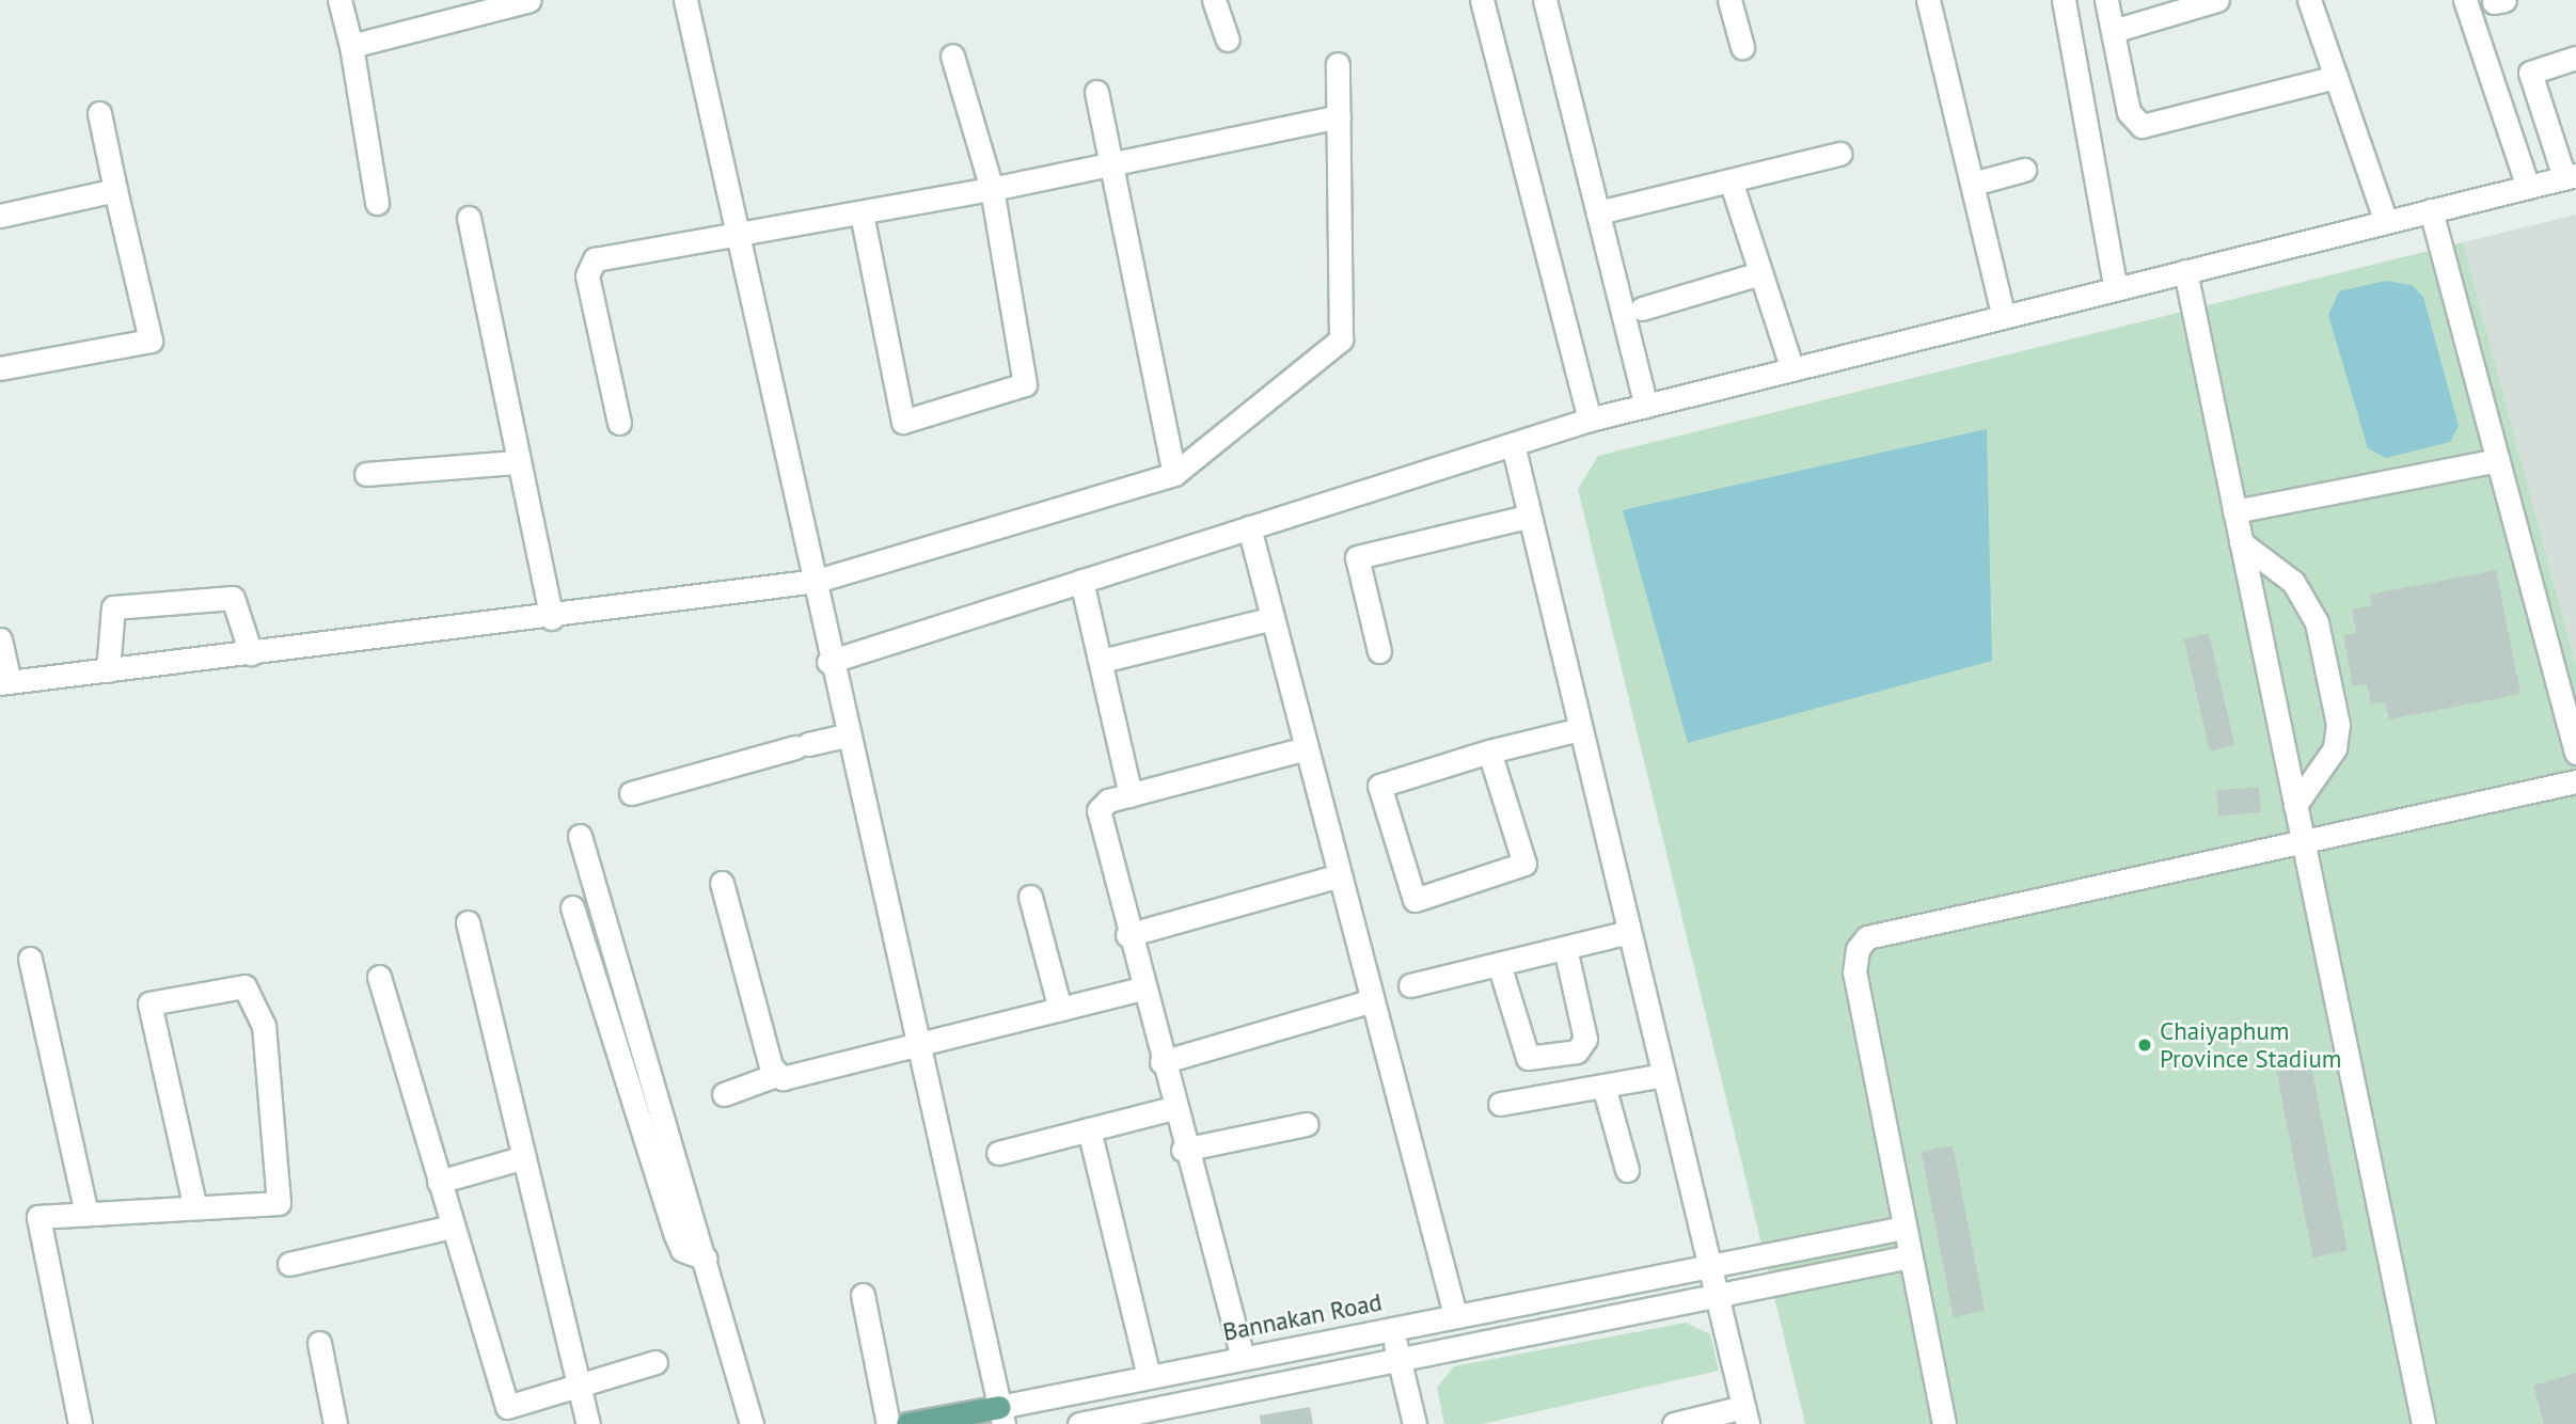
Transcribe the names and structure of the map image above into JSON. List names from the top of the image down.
{
  "streets": {
    "main road": ["Bannakan Road"]
  },
  "places": ["Chaiyaphum Province Stadium"]
}
